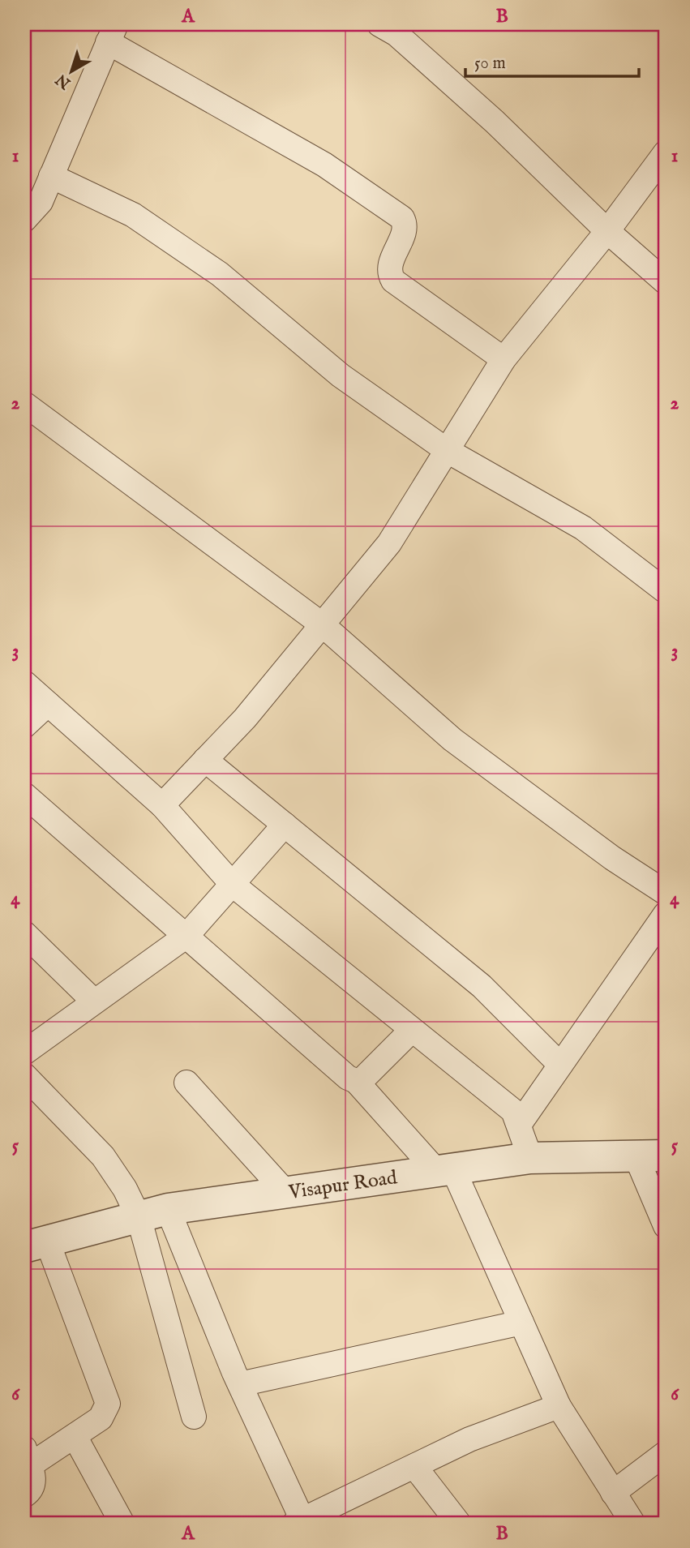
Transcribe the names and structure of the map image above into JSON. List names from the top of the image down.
{
  "streets": {
    "street": ["Visapur Road"]
  },
  "scale_bar": "50 m",
  "north": "bottom left",
  "grid": {
    "columns": ["A", "B"],
    "rows": [
      "1",
      "2",
      "3",
      "4",
      "5",
      "6"
    ]
  }
}
